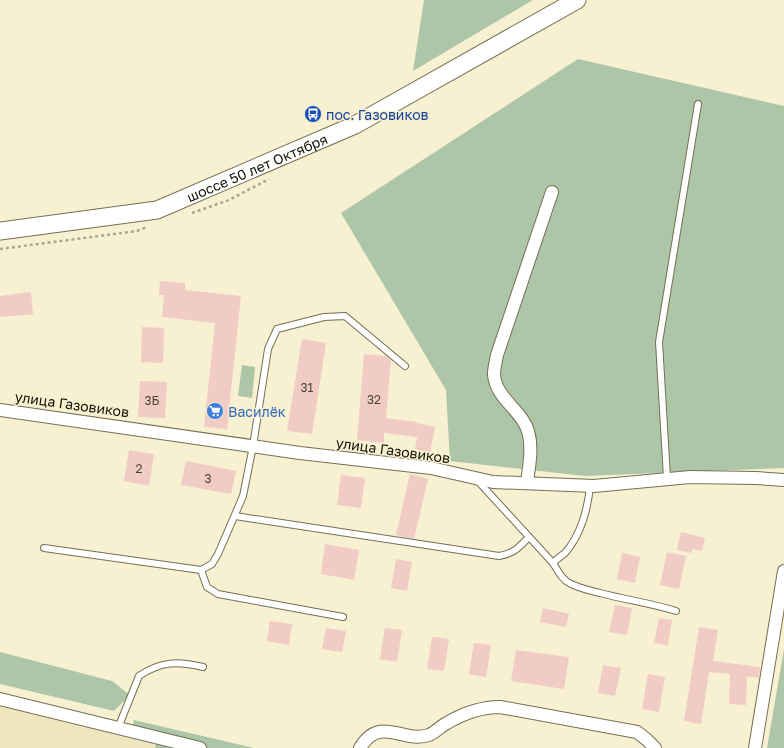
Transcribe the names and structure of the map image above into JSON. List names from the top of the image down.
{
  "streets": {
    "street": ["шоссе 50 лет Октября", "улица Газовиков"]
  },
  "places": {
    "bus stop": ["пос. Газовиков"],
    "supermarket": ["Василёк"]
  },
  "house_numbers": [
    "31",
    "32",
    "3Б",
    "2",
    "3"
  ]
}
